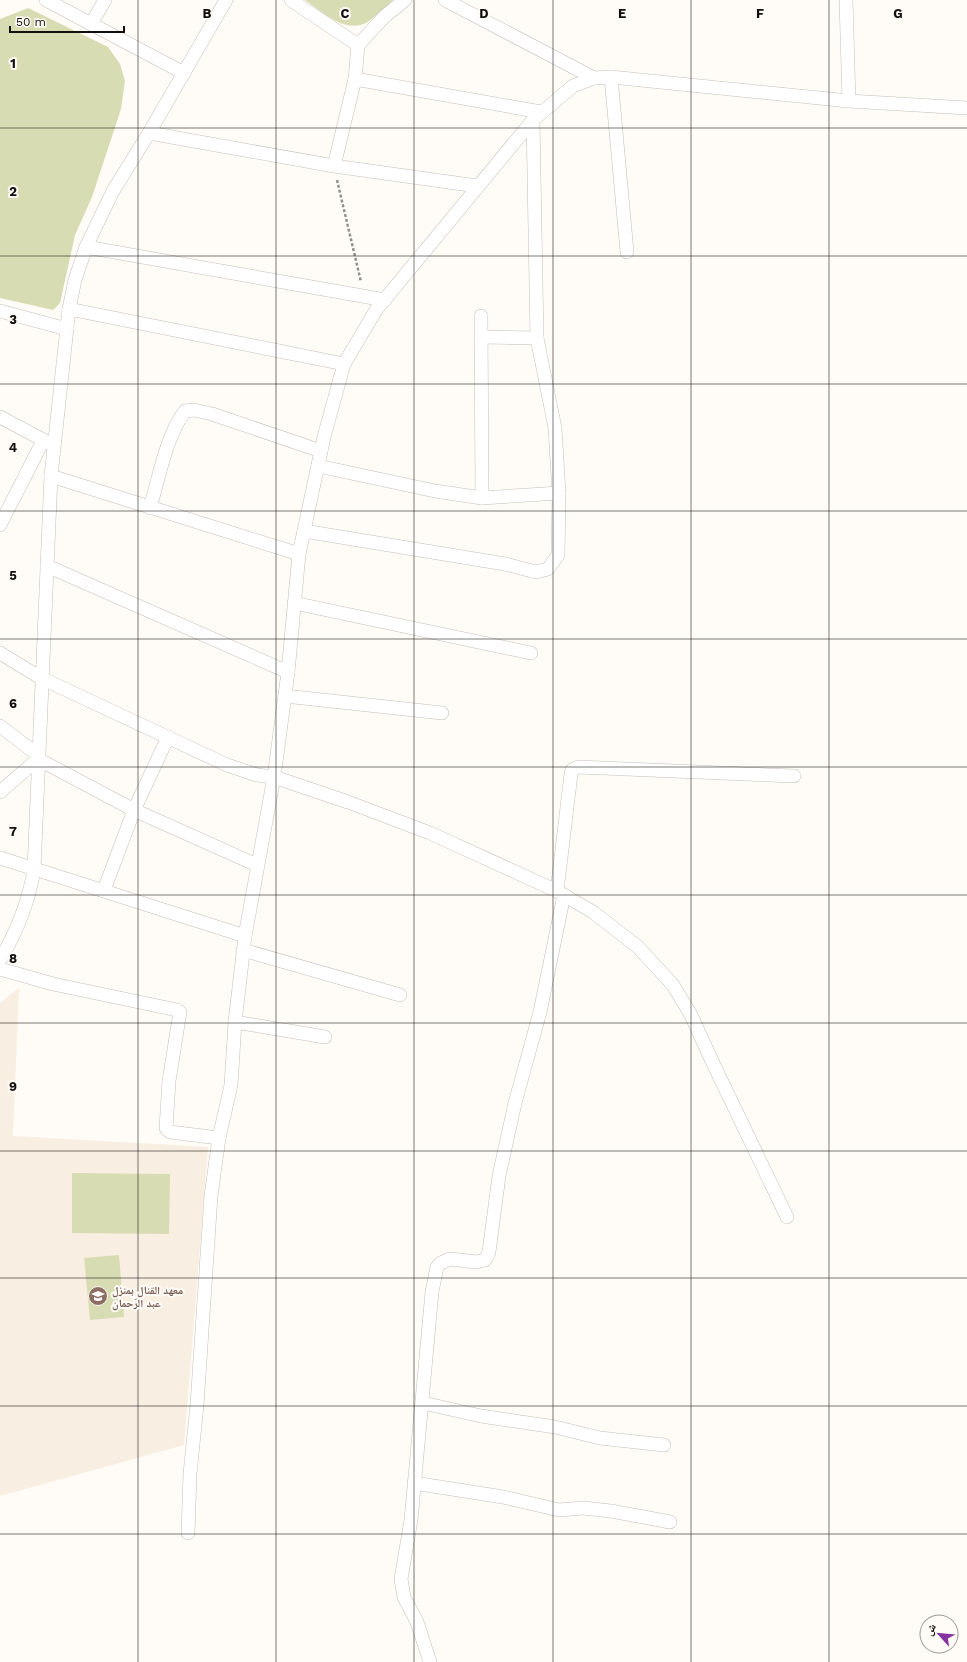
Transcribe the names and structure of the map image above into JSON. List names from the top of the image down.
{
  "places": {
    "school or university": ["معهد القنال بمنزل عبد الرّحمان"]
  },
  "scale_bar": "50 m",
  "north": "top left",
  "grid": {
    "columns": [
      "B",
      "C",
      "D",
      "E",
      "F",
      "G"
    ],
    "rows": [
      "1",
      "2",
      "3",
      "4",
      "5",
      "6",
      "7",
      "8",
      "9"
    ]
  }
}
